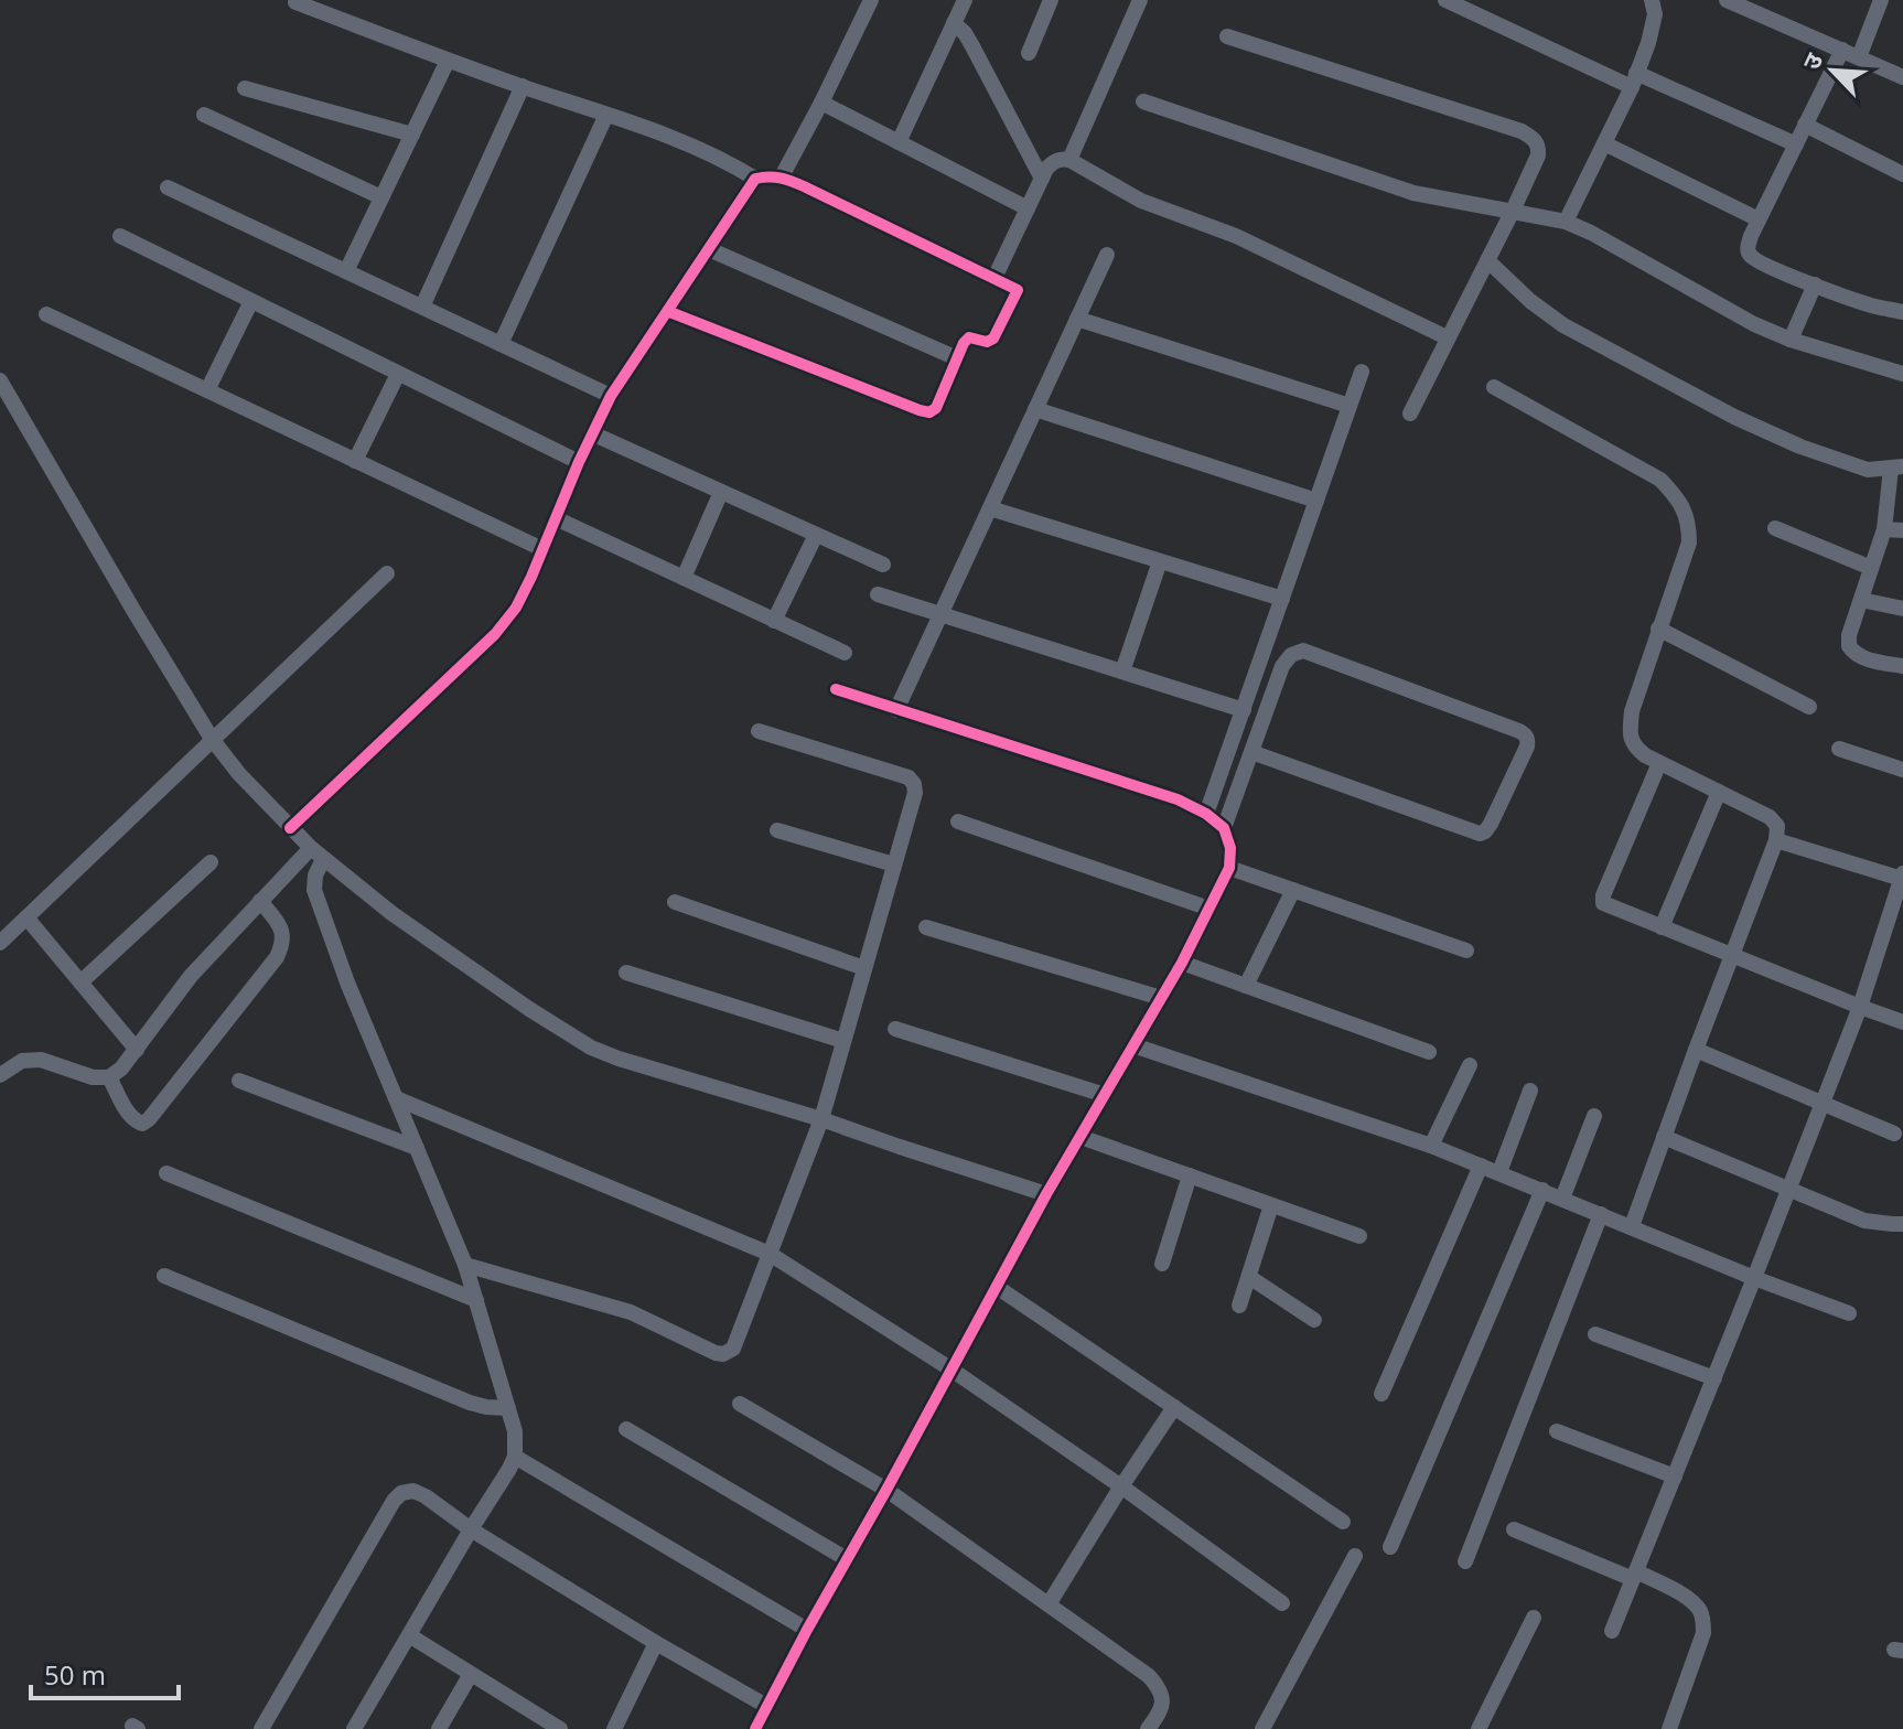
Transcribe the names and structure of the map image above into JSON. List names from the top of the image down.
{
  "scale_bar": "50 m",
  "north": "top left"
}
